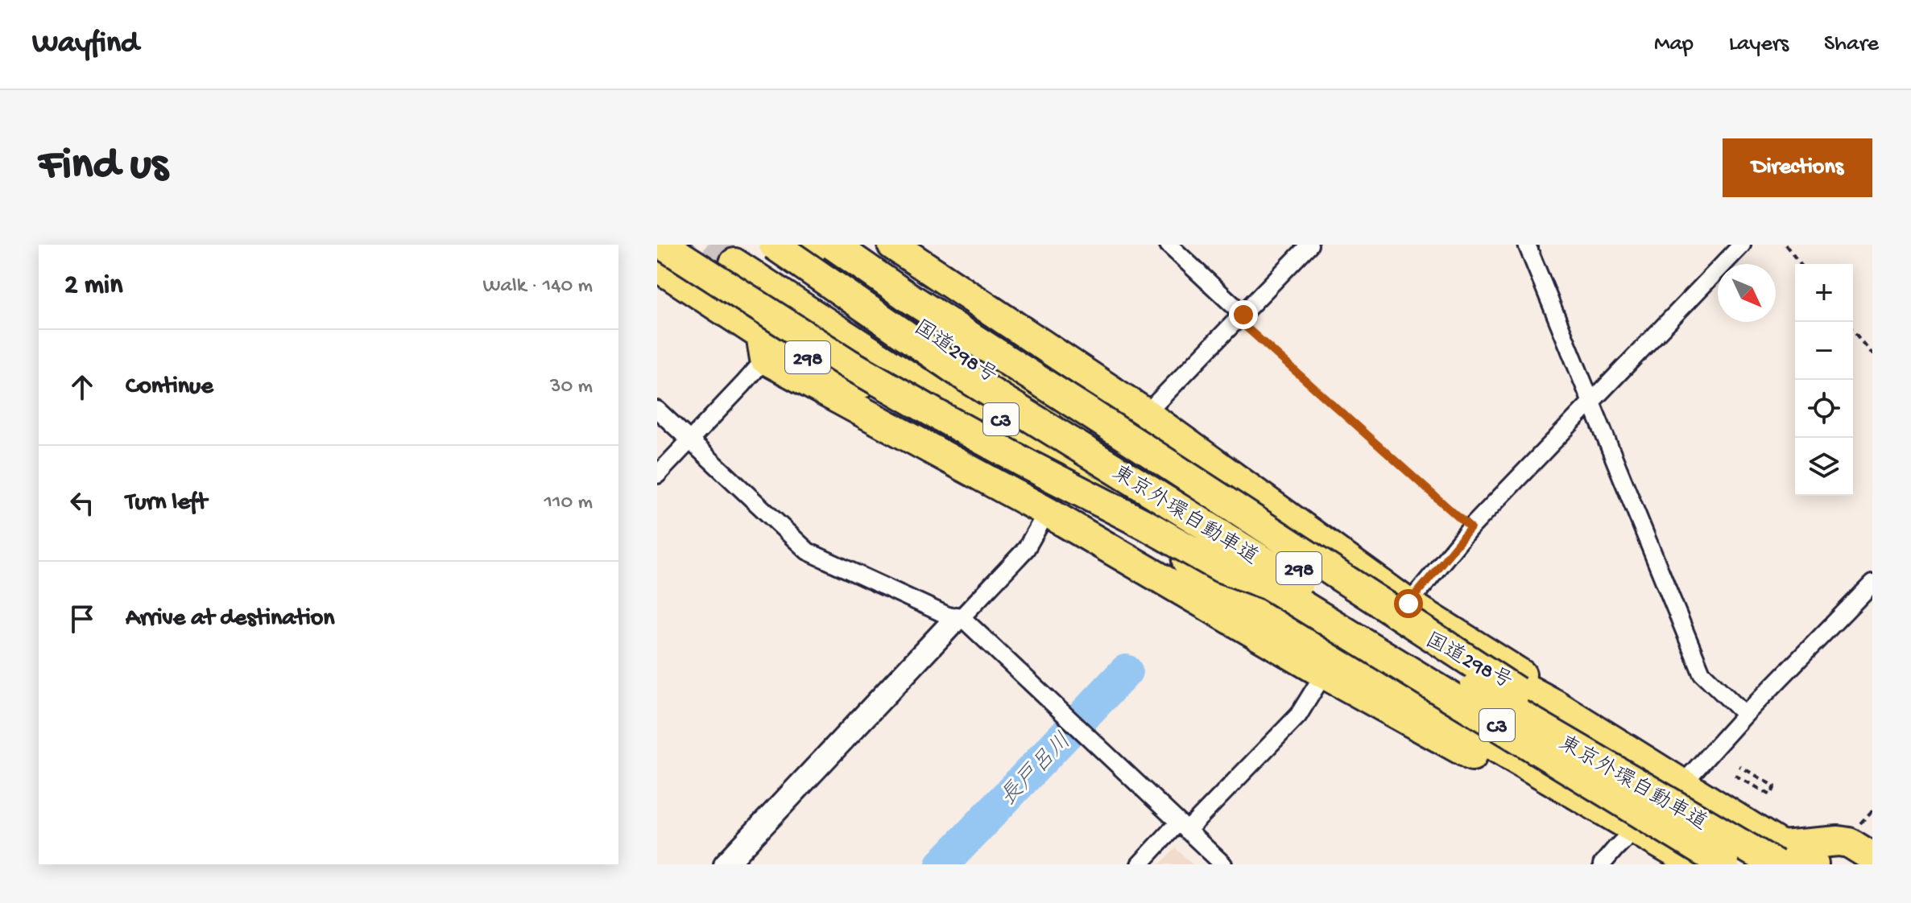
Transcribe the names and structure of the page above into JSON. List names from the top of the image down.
{
  "streets": {
    "highway": [
      "国道298号",
      "298",
      "C3",
      "東京外環自動車道"
    ]
  },
  "crossings": [
    ["国道298号", "298"],
    ["国道298号", "東京外環自動車道"],
    ["298", "東京外環自動車道"]
  ],
  "water": ["長戸呂川"],
  "north": "bottom right",
  "page": {
    "header": "Wayfind",
    "nav": ["Map", "Layers", "Share"],
    "buttons": "Directions",
    "title": "Find us",
    "heading": ["2 min", "Walk · 140 m"],
    "map_buttons": ["+", "−"],
    "list": [
      ["Continue", "30 m"],
      ["Turn left", "110 m"],
      "Arrive at destination"
    ]
  }
}
